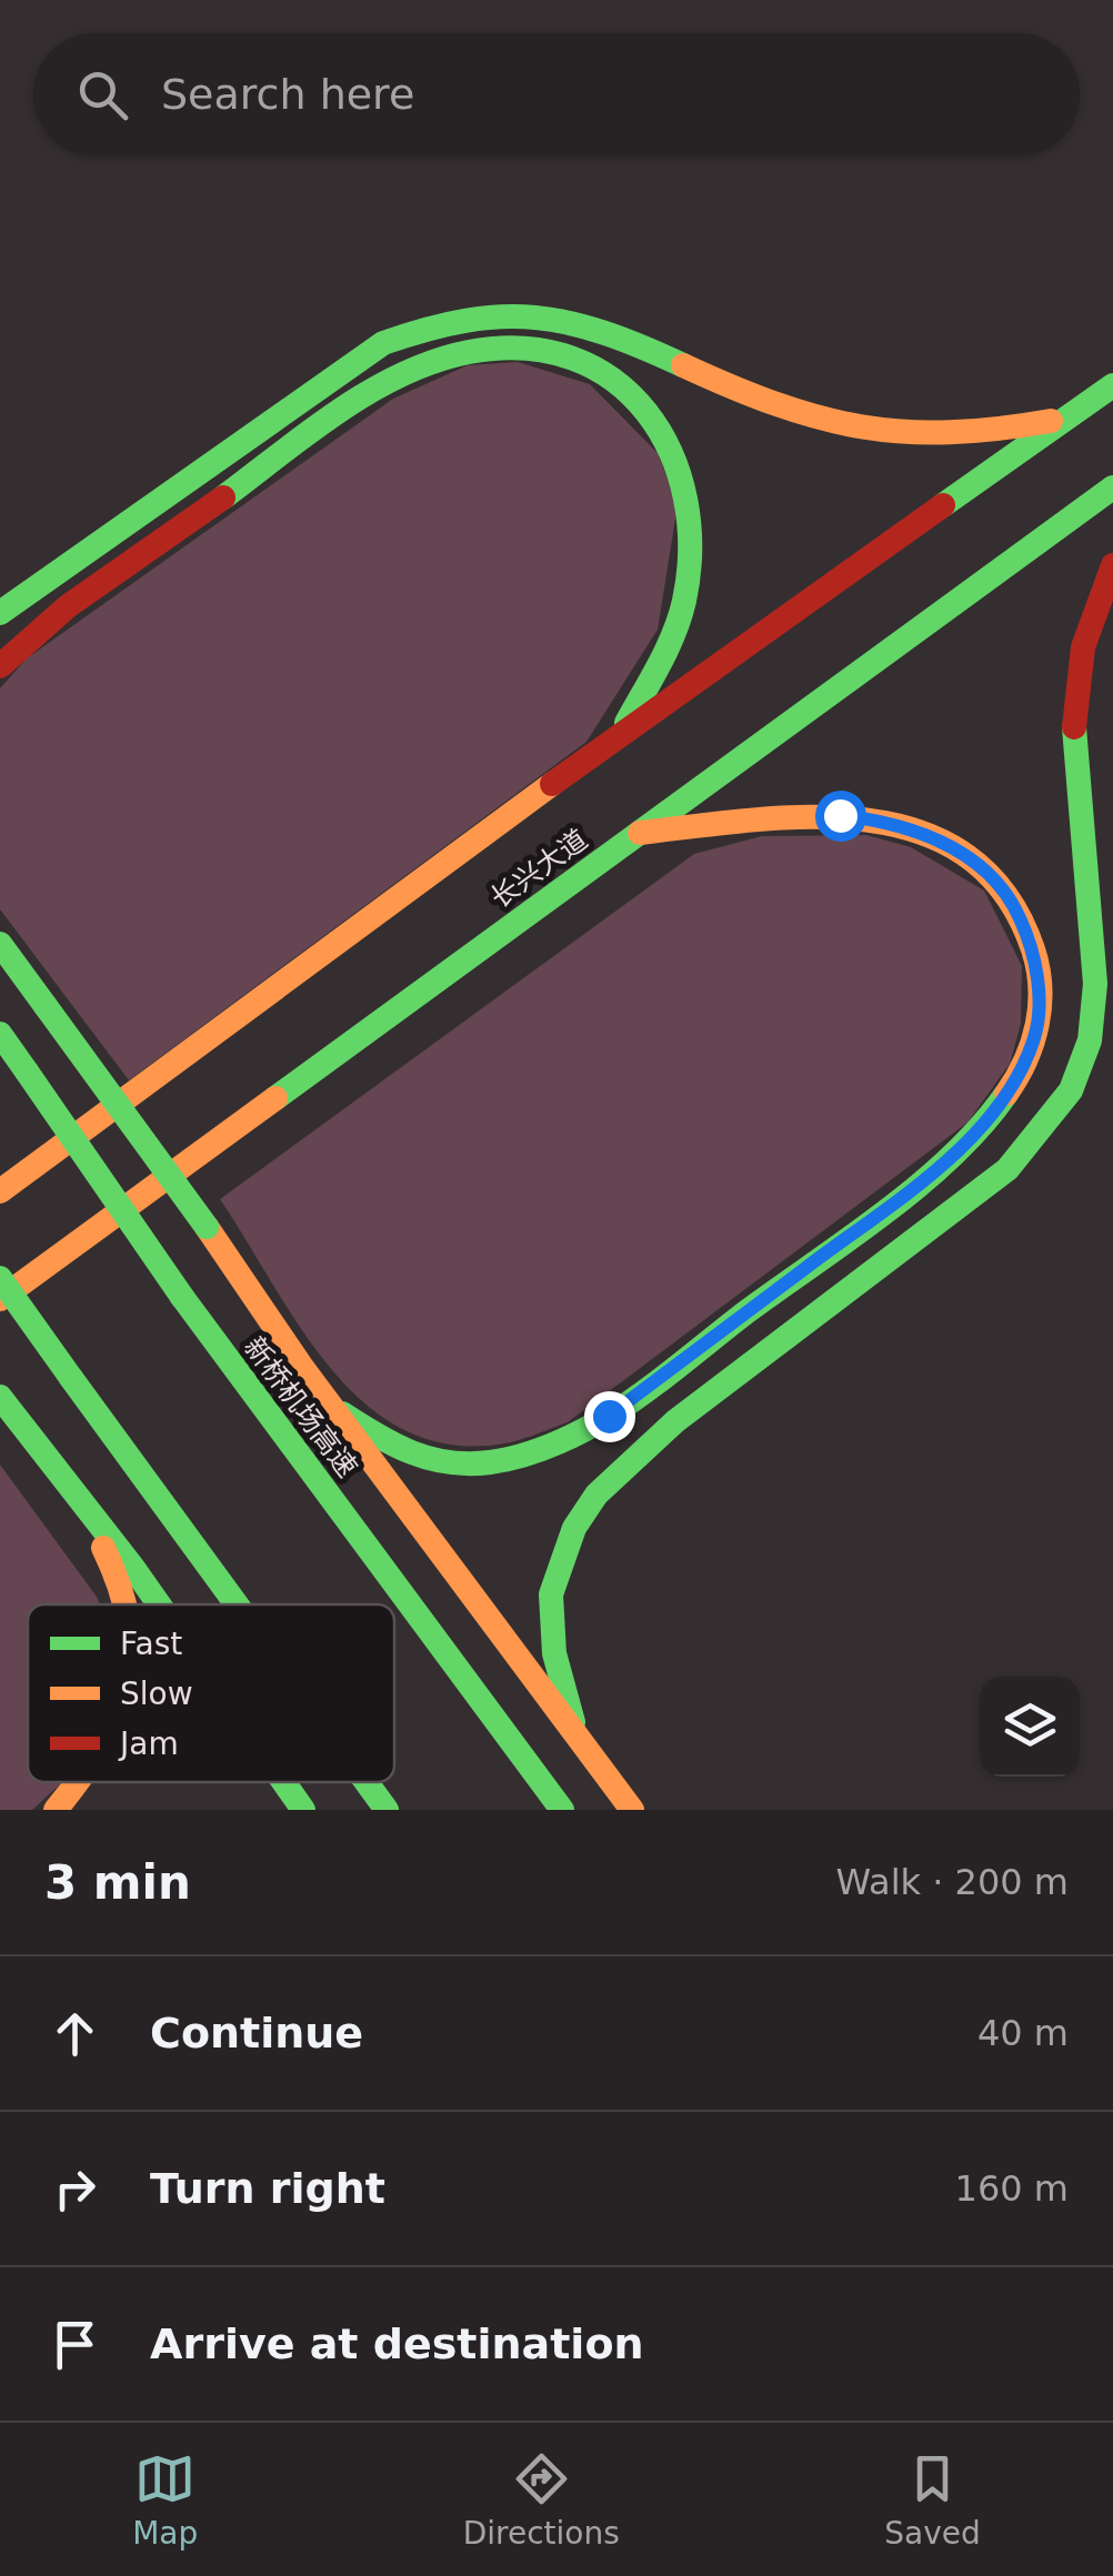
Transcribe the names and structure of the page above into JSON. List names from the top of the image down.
{
  "streets": {
    "main road": ["长兴大道", "新桥机场高速"]
  },
  "legend": ["Fast", "Slow", "Jam"],
  "page": {
    "search": "Search here",
    "heading": ["3 min", "Walk · 200 m"],
    "list": [
      ["Continue", "40 m"],
      ["Turn right", "160 m"],
      "Arrive at destination"
    ],
    "nav": ["Map", "Directions", "Saved"]
  }
}
